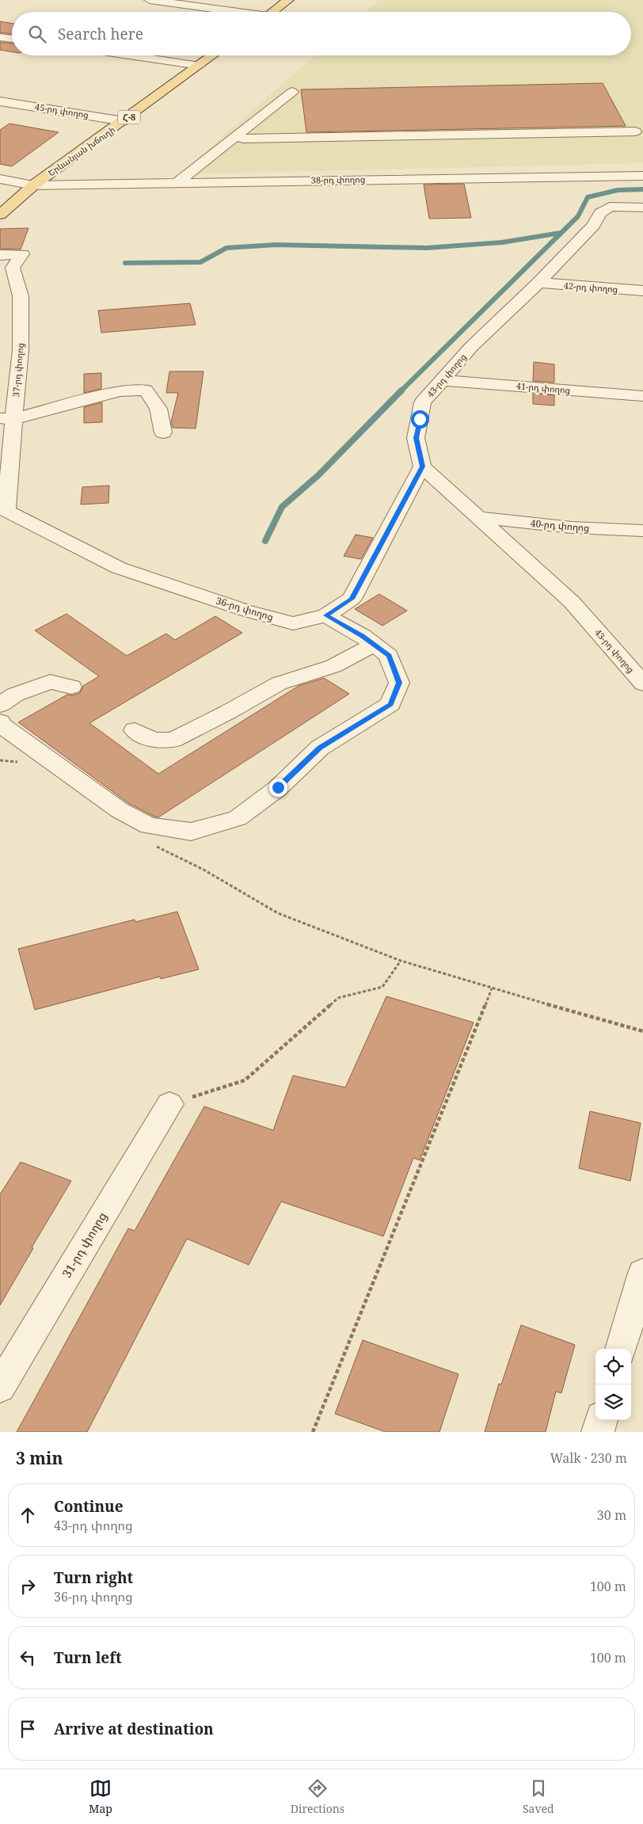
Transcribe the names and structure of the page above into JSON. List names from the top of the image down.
{
  "streets": {
    "main road": ["Հ-8", "Երևանյան խճուղի"],
    "street": [
      "45-րդ փողոց",
      "38-րդ փողոց",
      "42-րդ փողոց",
      "37-րդ փողոց",
      "43-րդ փողոց",
      "41-րդ փողոց",
      "40-րդ փողոց",
      "36-րդ փողոց",
      "31-րդ փողոց"
    ]
  },
  "crossings": [
    ["45-րդ փողոց", "Երևանյան խճուղի"],
    ["Երևանյան խճուղի", "38-րդ փողոց"],
    ["42-րդ փողոց", "43-րդ փողոց"],
    ["37-րդ փողոց", "36-րդ փողոց"],
    ["43-րդ փողոց", "41-րդ փողոց"],
    ["43-րդ փողոց", "40-րդ փողոց"],
    ["43-րդ փողոց", "36-րդ փողոց"]
  ],
  "page": {
    "search": "Search here",
    "heading": ["3 min", "Walk · 230 m"],
    "list": [
      ["Continue", "43-րդ փողոց", "30 m"],
      ["Turn right", "36-րդ փողոց", "100 m"],
      ["Turn left", "100 m"],
      "Arrive at destination"
    ],
    "nav": ["Map", "Directions", "Saved"]
  }
}
